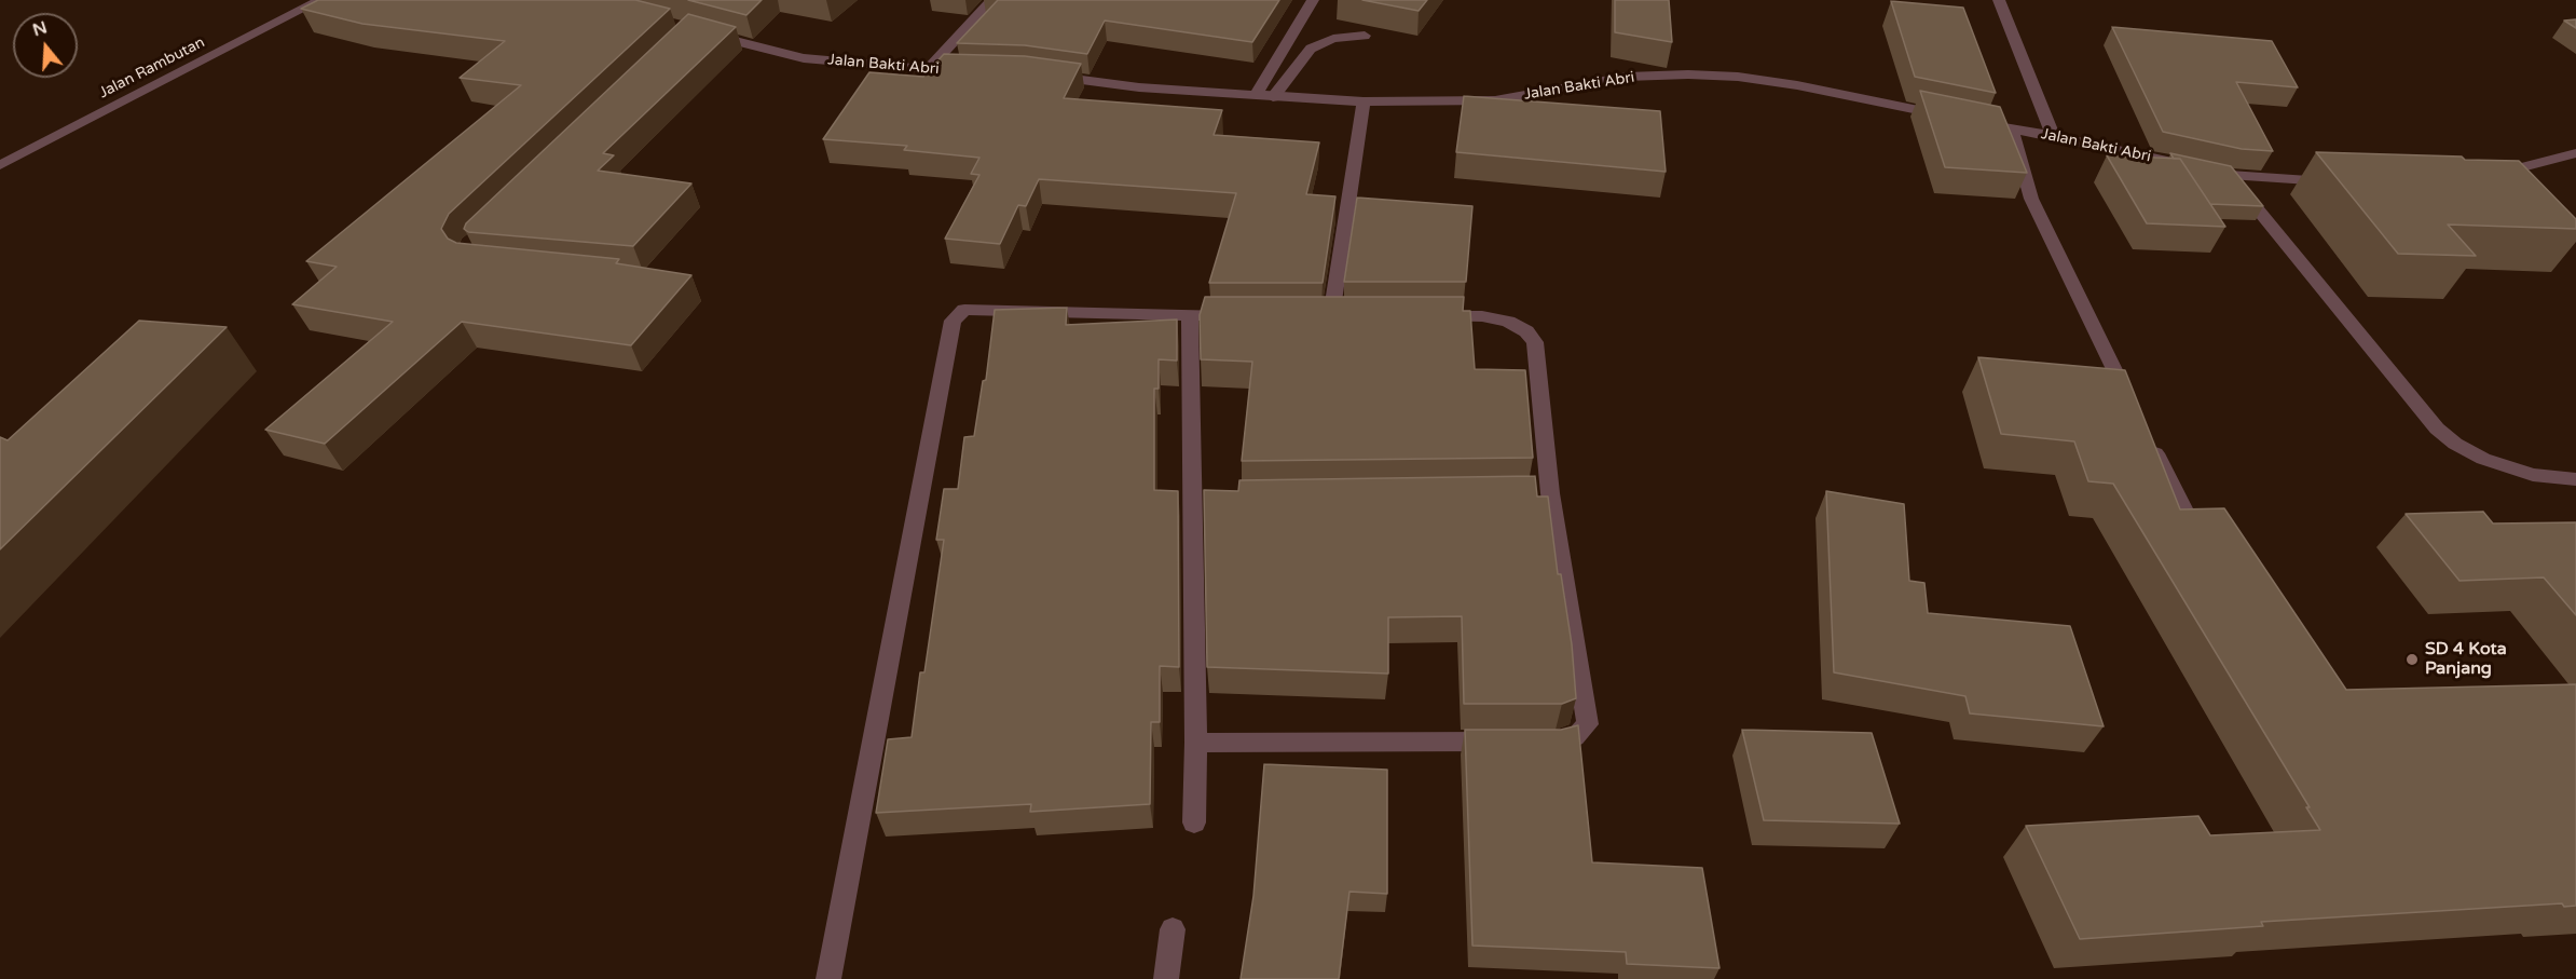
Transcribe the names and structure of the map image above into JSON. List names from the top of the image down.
{
  "streets": {
    "street": ["Jalan Bakti Abri", "Jalan Rambutan"]
  },
  "places": ["SD 4 Kota Panjang"],
  "north": "top"
}
